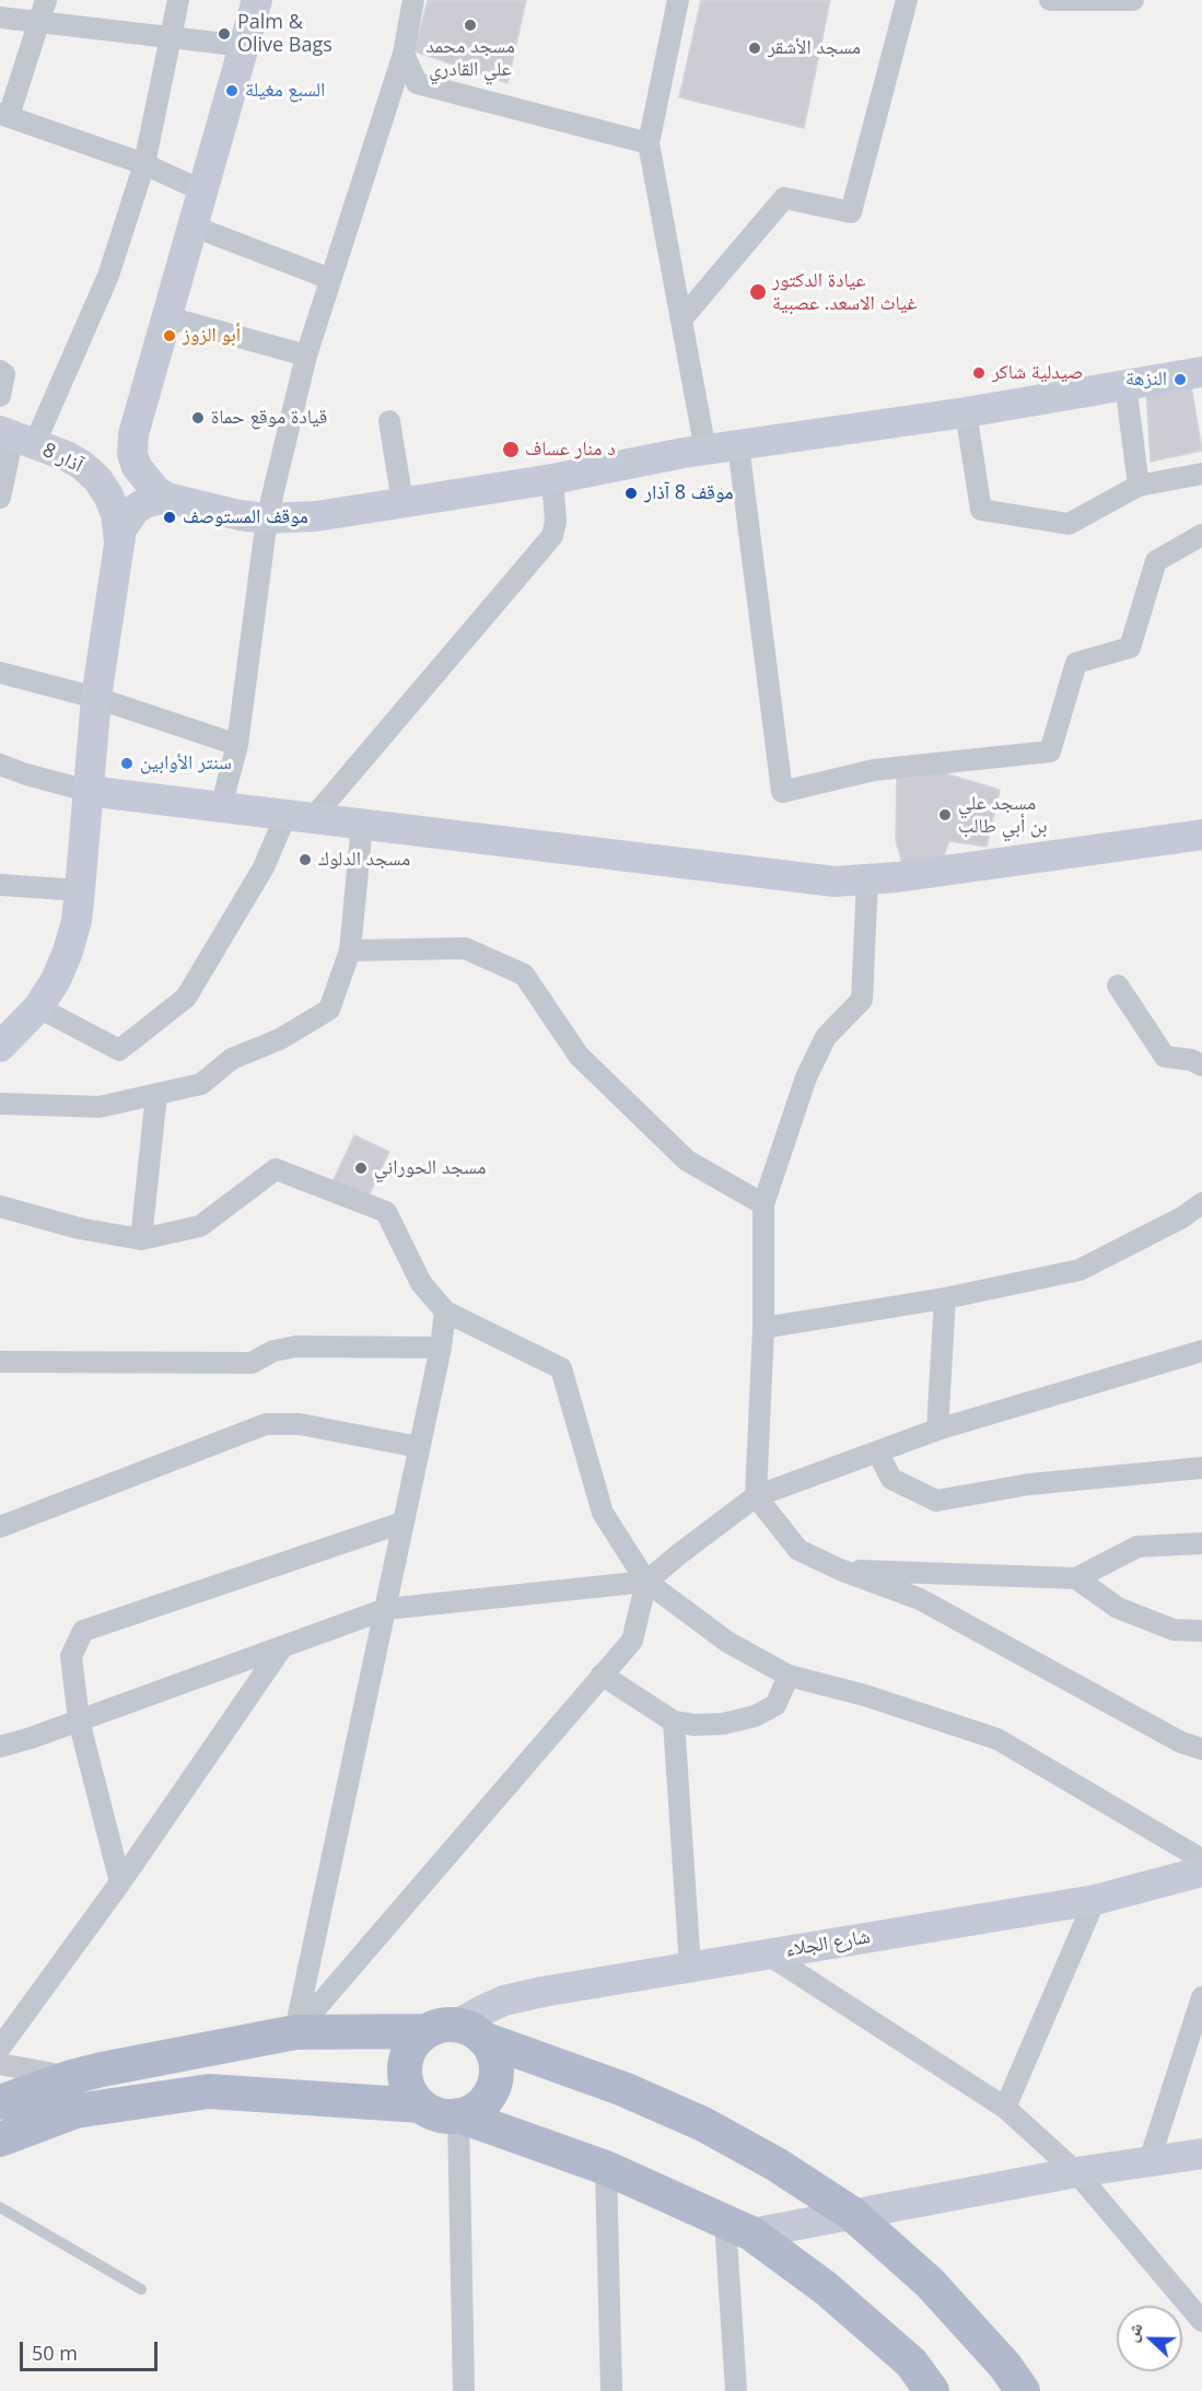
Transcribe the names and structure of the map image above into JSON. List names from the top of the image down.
{
  "streets": {
    "main road": ["8 آذار", "شارع الجلاء"]
  },
  "places": [
    "مسجد محمد علي القادري",
    "Palm & Olive Bags",
    "مسجد الأشقر",
    "السبع مغيلة",
    "عيادة الدكتور غياث الاسعد. عصبية",
    "أبو الزوز",
    "صيدلية شاكر",
    "النزهة",
    "قيادة موقع حماة",
    "د منار عساف",
    "موقف 8 آذار",
    "موقف المستوصف",
    "سنتر الأوابين",
    "مسجد علي بن أبي طالب",
    "مسجد الدلوك",
    "مسجد الحوراني"
  ],
  "scale_bar": "50 m",
  "north": "left"
}
